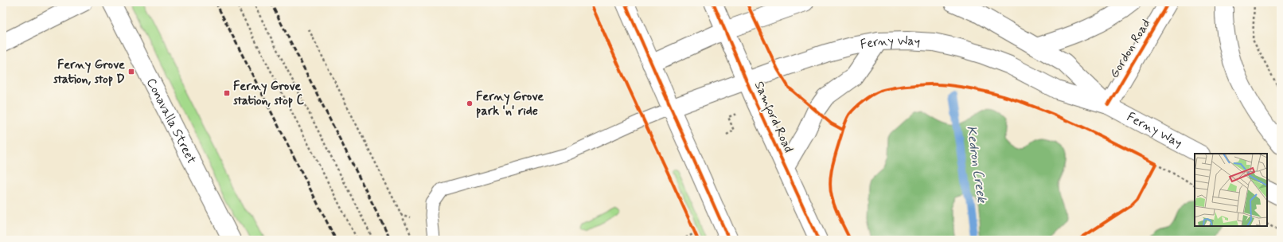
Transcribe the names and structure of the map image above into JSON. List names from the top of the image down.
{
  "streets": {
    "street": [
      "Ferny Way",
      "Gordon Road",
      "Samford Road",
      "Conavalla Street"
    ]
  },
  "crossings": [
    ["Ferny Way", "Gordon Road"],
    ["Ferny Way", "Samford Road"]
  ],
  "water": ["Kedron Creek"],
  "places": {
    "transit": ["Ferny Grove station, stop D", "Ferny Grove station, stop C"],
    "other": ["Ferny Grove park 'n' ride"]
  }
}
